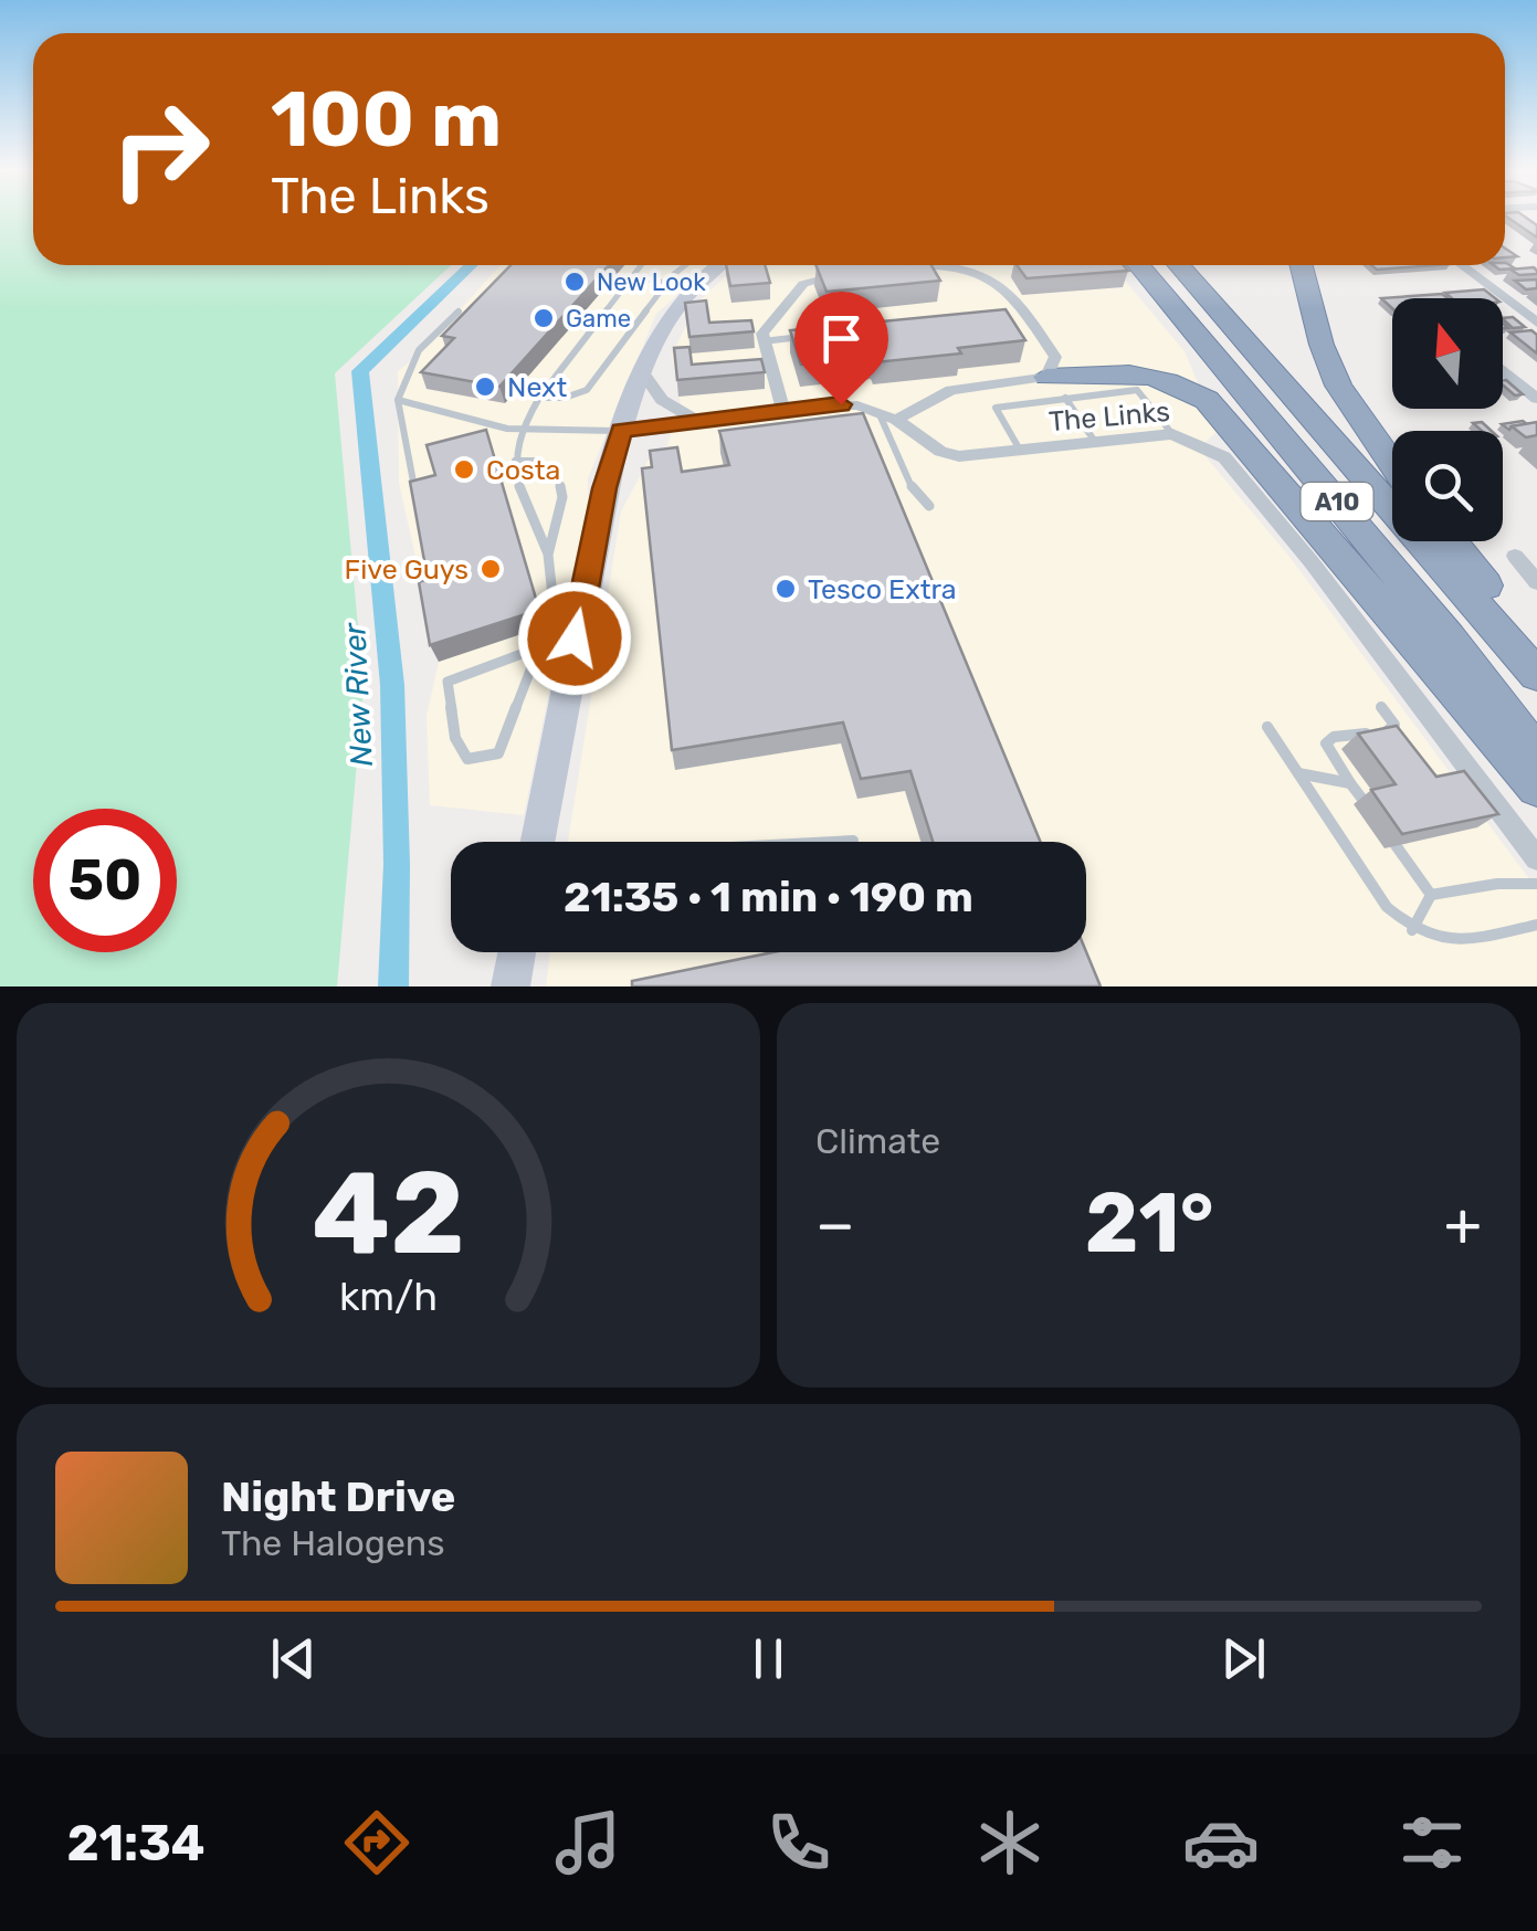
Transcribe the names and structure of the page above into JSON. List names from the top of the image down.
{
  "streets": {
    "highway": ["A10"],
    "street": ["The Links"]
  },
  "water": ["New River"],
  "places": [
    "New Look",
    "Game",
    "Next",
    "Costa",
    "Five Guys",
    "Tesco Extra"
  ],
  "north": "top",
  "page": {
    "turn": ["100 m", "The Links"],
    "limit": "50",
    "trip": "21:35 · 1 min · 190 m",
    "tile": "Climate",
    "heat": ["−", "21°", "+"],
    "song": ["Night Drive", "The Halogens"],
    "tabs": "21:34",
    "gauge": ["42", "km/h"]
  }
}
